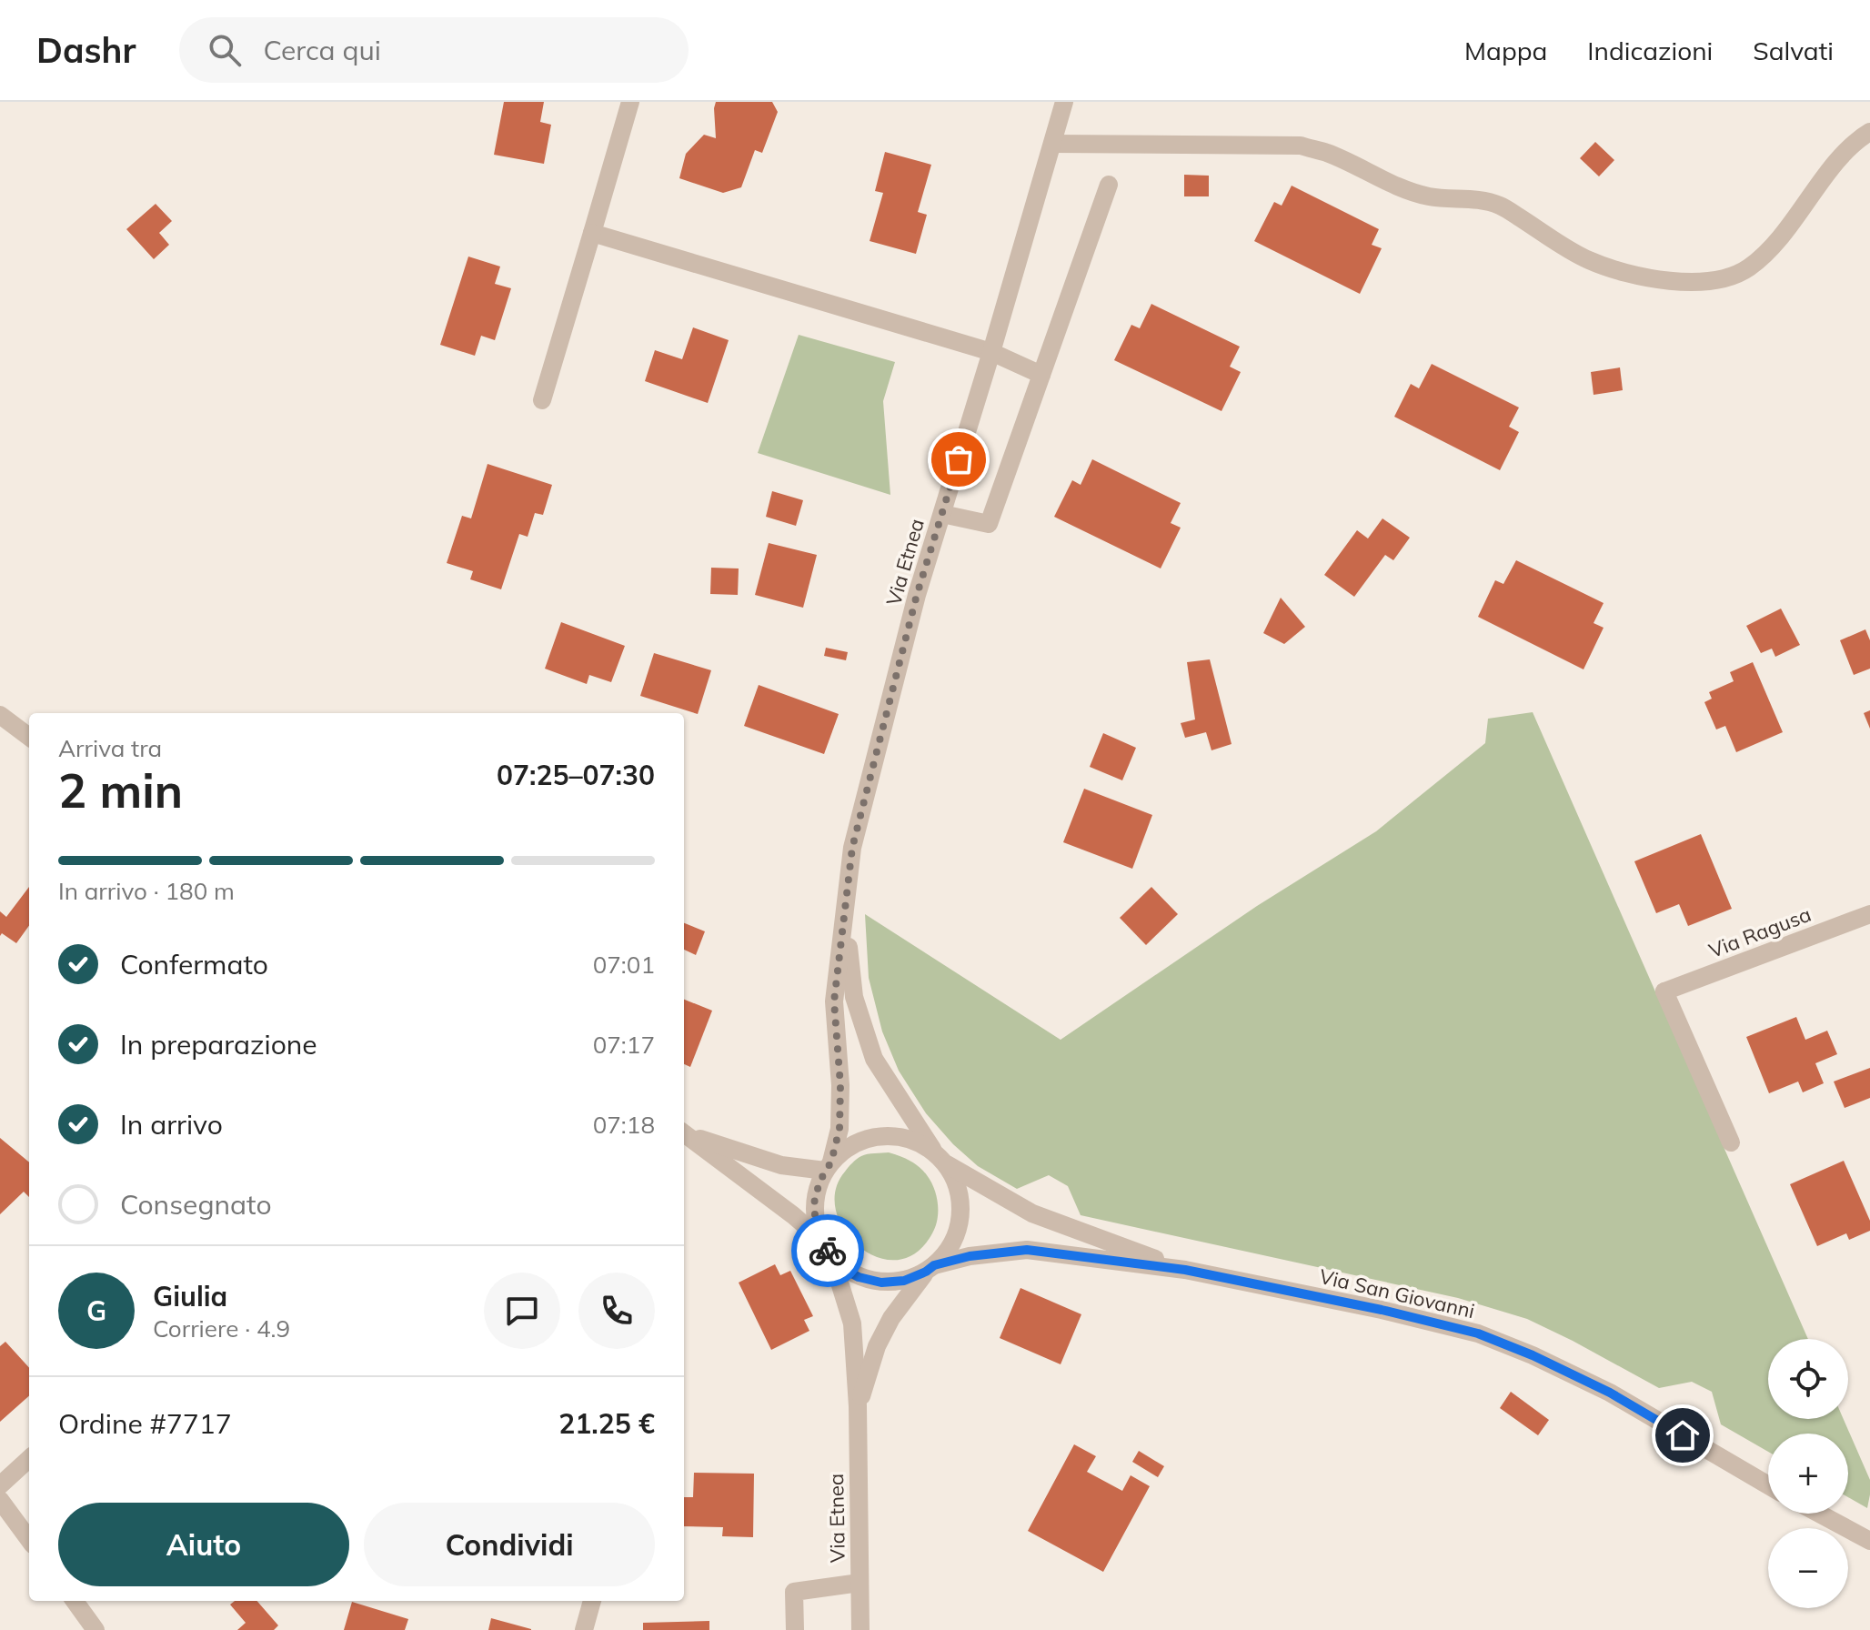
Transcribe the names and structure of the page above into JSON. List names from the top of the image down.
{
  "streets": {
    "street": ["Via Etnea", "Via Ragusa", "Via San Giovanni"]
  },
  "page": {
    "header": "Dashr",
    "search": "Cerca qui",
    "nav": ["Mappa", "Indicazioni", "Salvati"],
    "heading": ["2 min", "Arriva tra", "07:25–07:30"],
    "panel": [
      "Giulia",
      "Corriere · 4.9",
      "Ordine #7717",
      "21.25 €"
    ],
    "bar": "In arrivo · 180 m",
    "list": [
      ["Confermato", "07:01"],
      ["In preparazione", "07:17"],
      ["In arrivo", "07:18"],
      "Consegnato"
    ],
    "round": "G",
    "map_buttons": ["+", "−"],
    "buttons": ["Aiuto", "Condividi"]
  }
}
